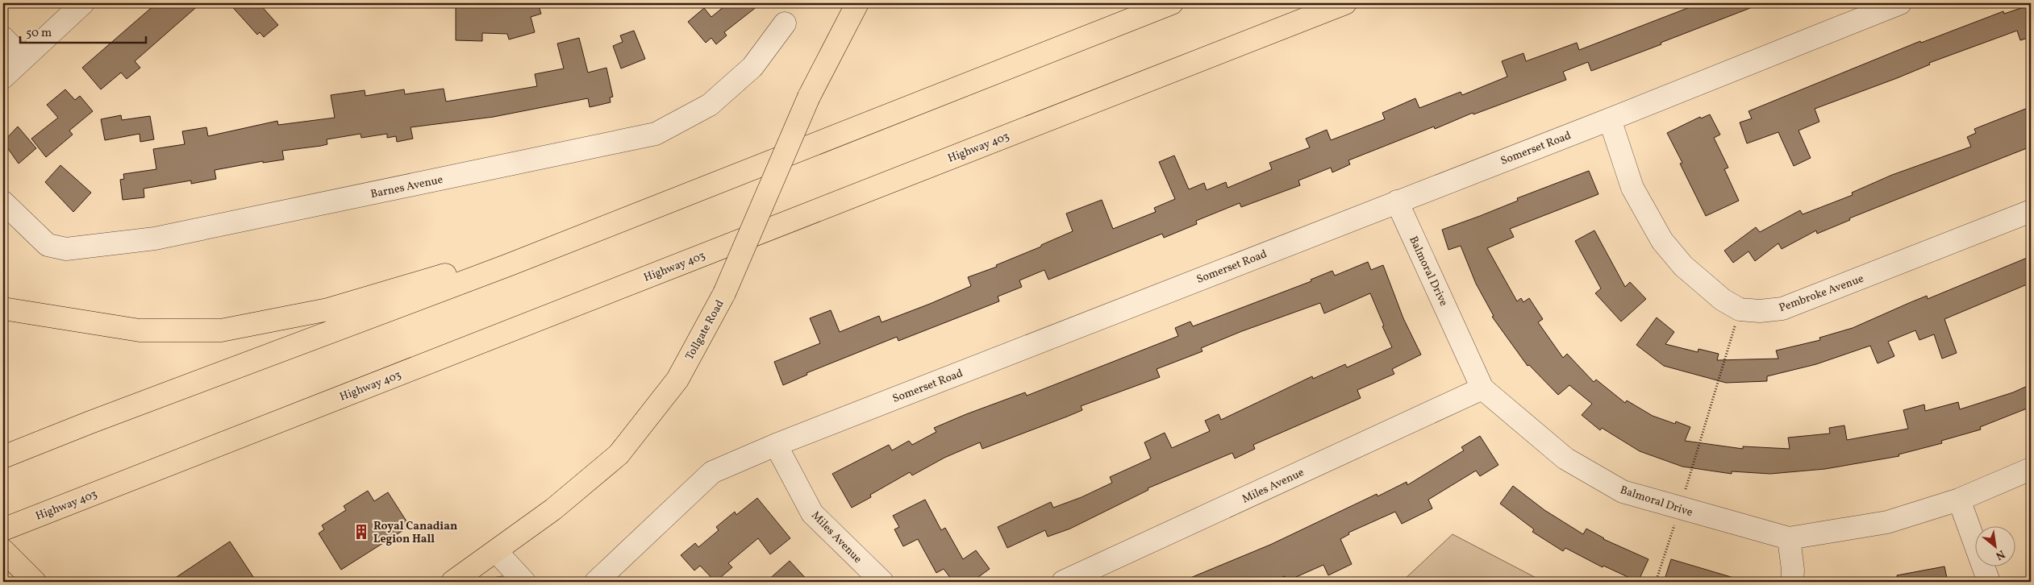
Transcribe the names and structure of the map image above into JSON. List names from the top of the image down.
{
  "streets": {
    "main road": ["Highway 403", "Tollgate Road"],
    "street": [
      "Somerset Road",
      "Barnes Avenue",
      "Balmoral Drive",
      "Pembroke Avenue",
      "Miles Avenue"
    ]
  },
  "crossings": [
    ["Somerset Road", "Balmoral Drive"],
    ["Somerset Road", "Pembroke Avenue"],
    ["Somerset Road", "Miles Avenue"],
    ["Balmoral Drive", "Miles Avenue"]
  ],
  "places": {
    "building": ["Royal Canadian Legion Hall"]
  },
  "scale_bar": "50 m",
  "north": "bottom right"
}
